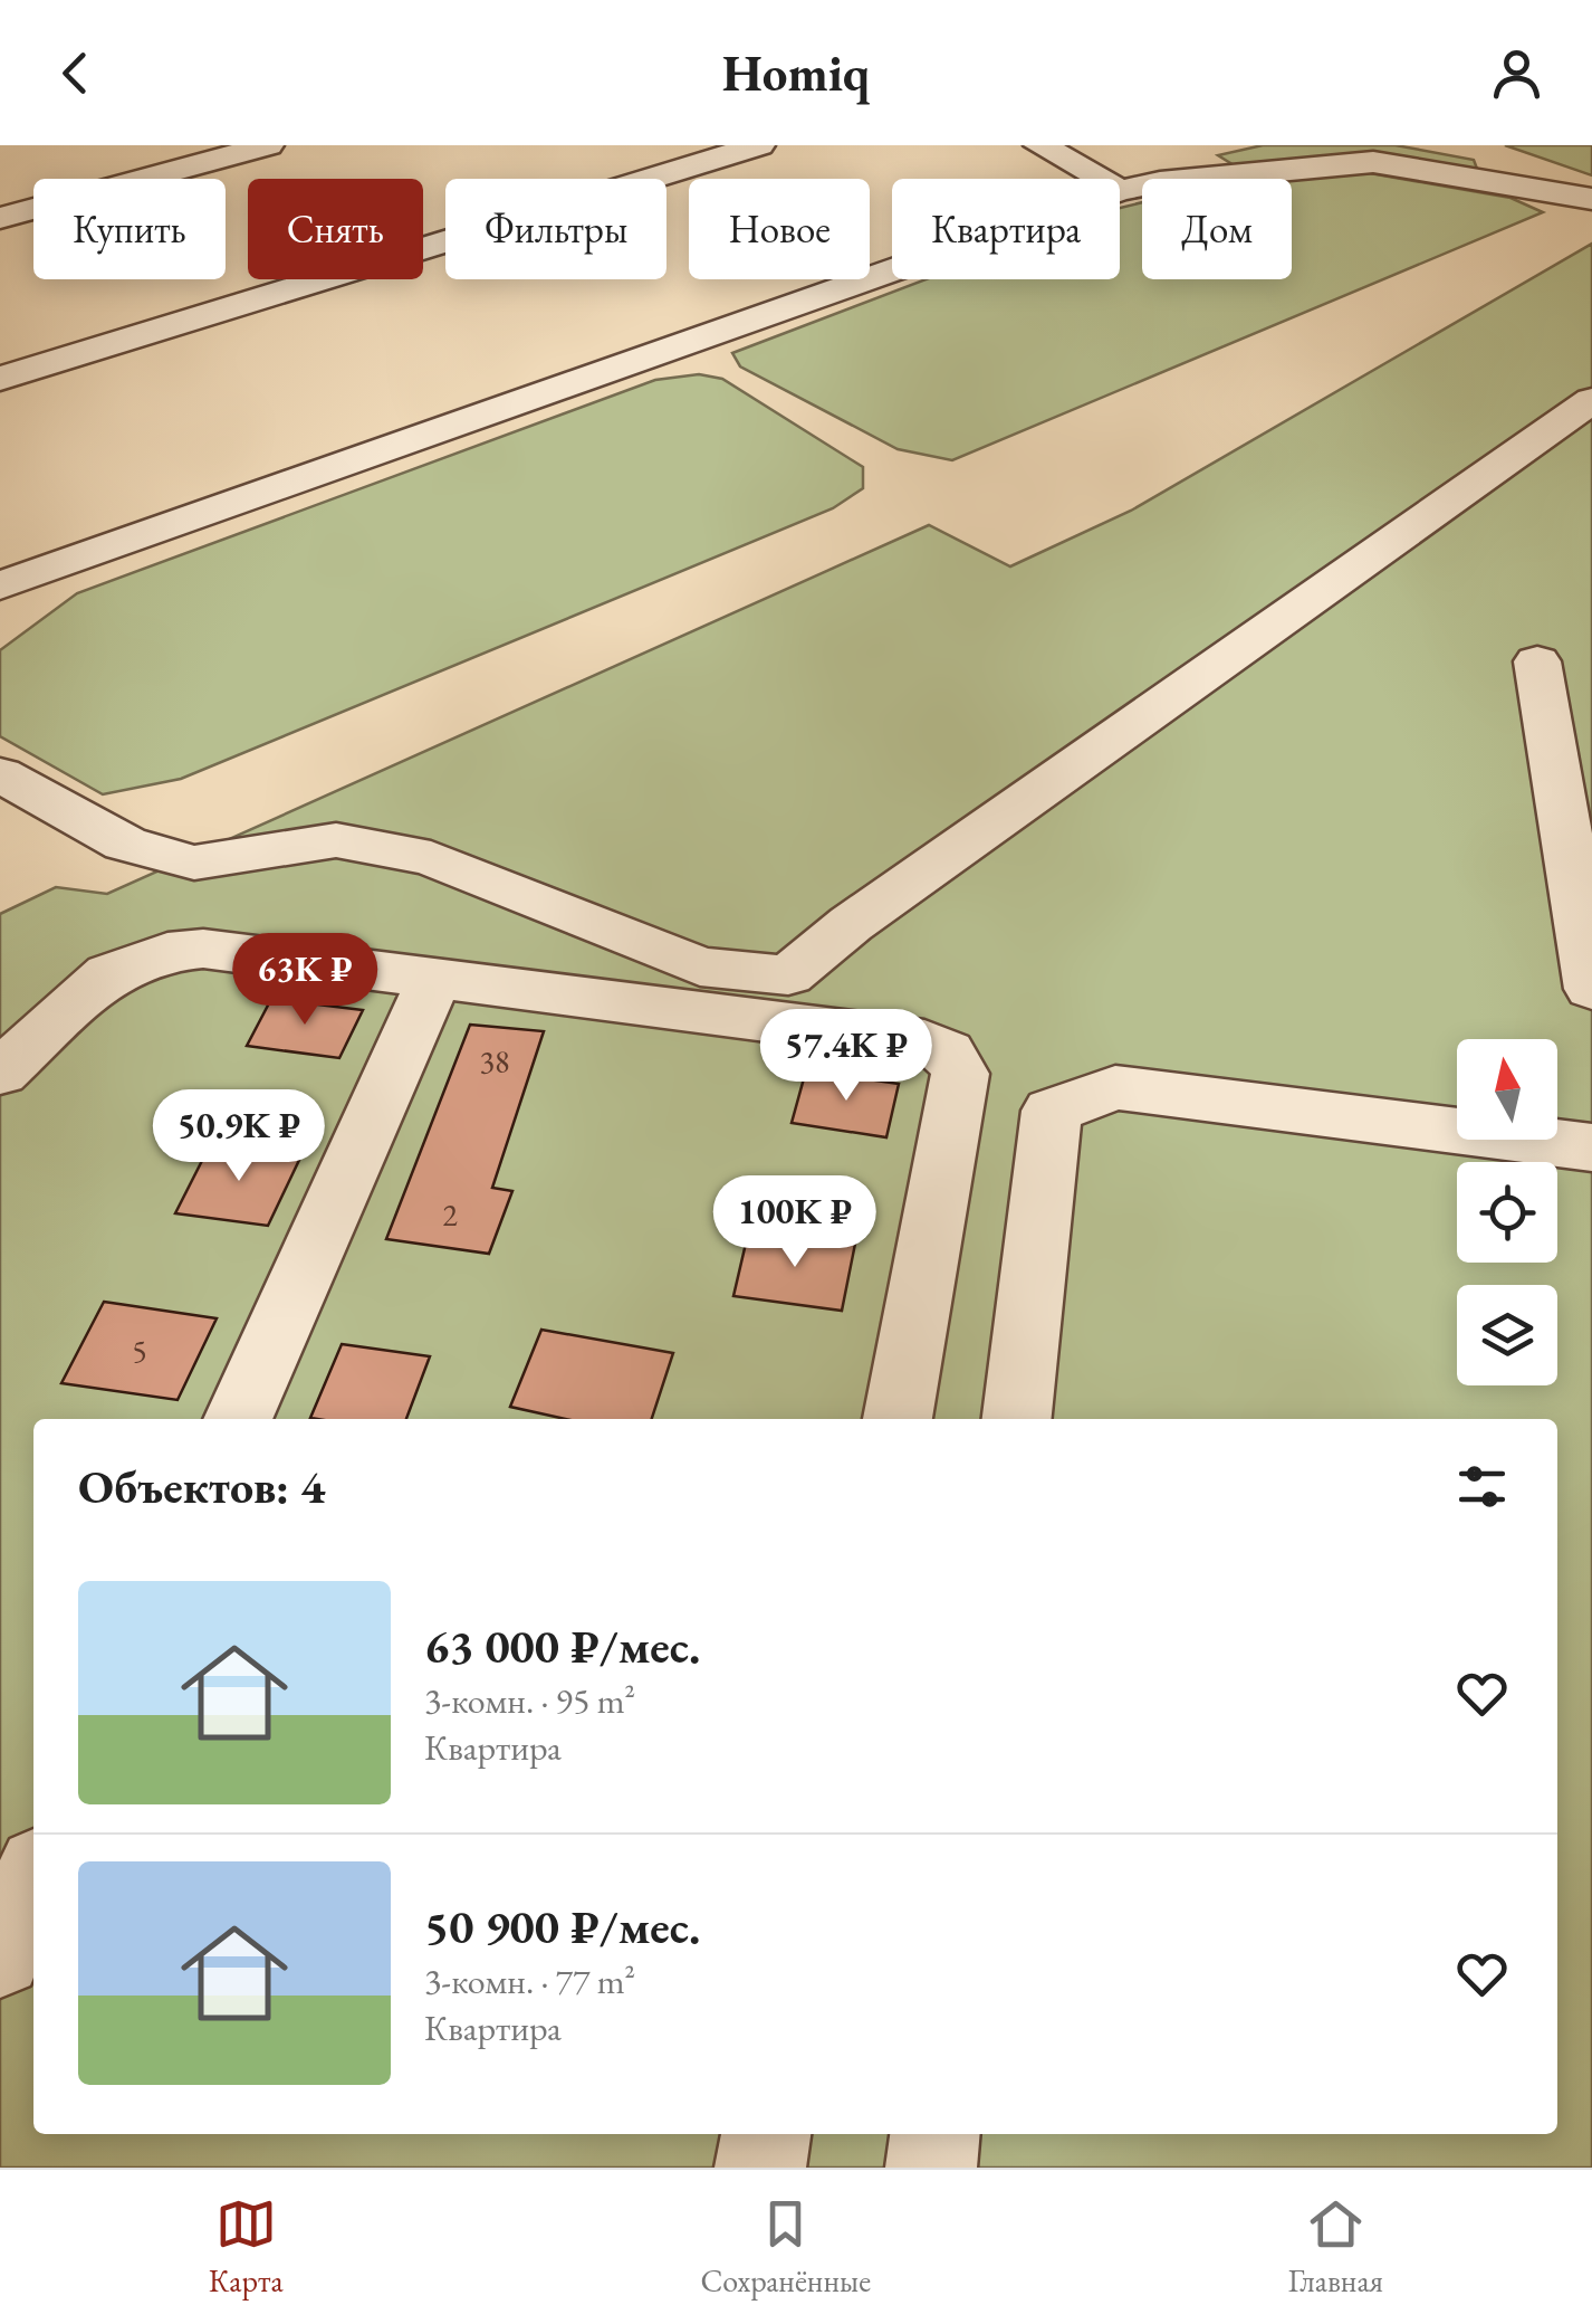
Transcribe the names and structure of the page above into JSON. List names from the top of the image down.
{
  "house_numbers": ["38", "2", "5"],
  "north": "top",
  "page": {
    "header": "Homiq",
    "chip": [
      "Купить",
      "Снять",
      "Фильтры",
      "Новое",
      "Квартира",
      "Дом"
    ],
    "price": [
      "63K ₽",
      "57.4K ₽",
      "50.9K ₽",
      "100K ₽"
    ],
    "heading": "Объектов: 4",
    "list": [
      {
        "name": "63 000 ₽/мес.",
        "note": "3-комн. · 95 m² · Квартира"
      },
      {
        "name": "50 900 ₽/мес.",
        "note": "3-комн. · 77 m² · Квартира"
      }
    ],
    "tabs": ["Карта", "Сохранённые", "Главная"]
  }
}
